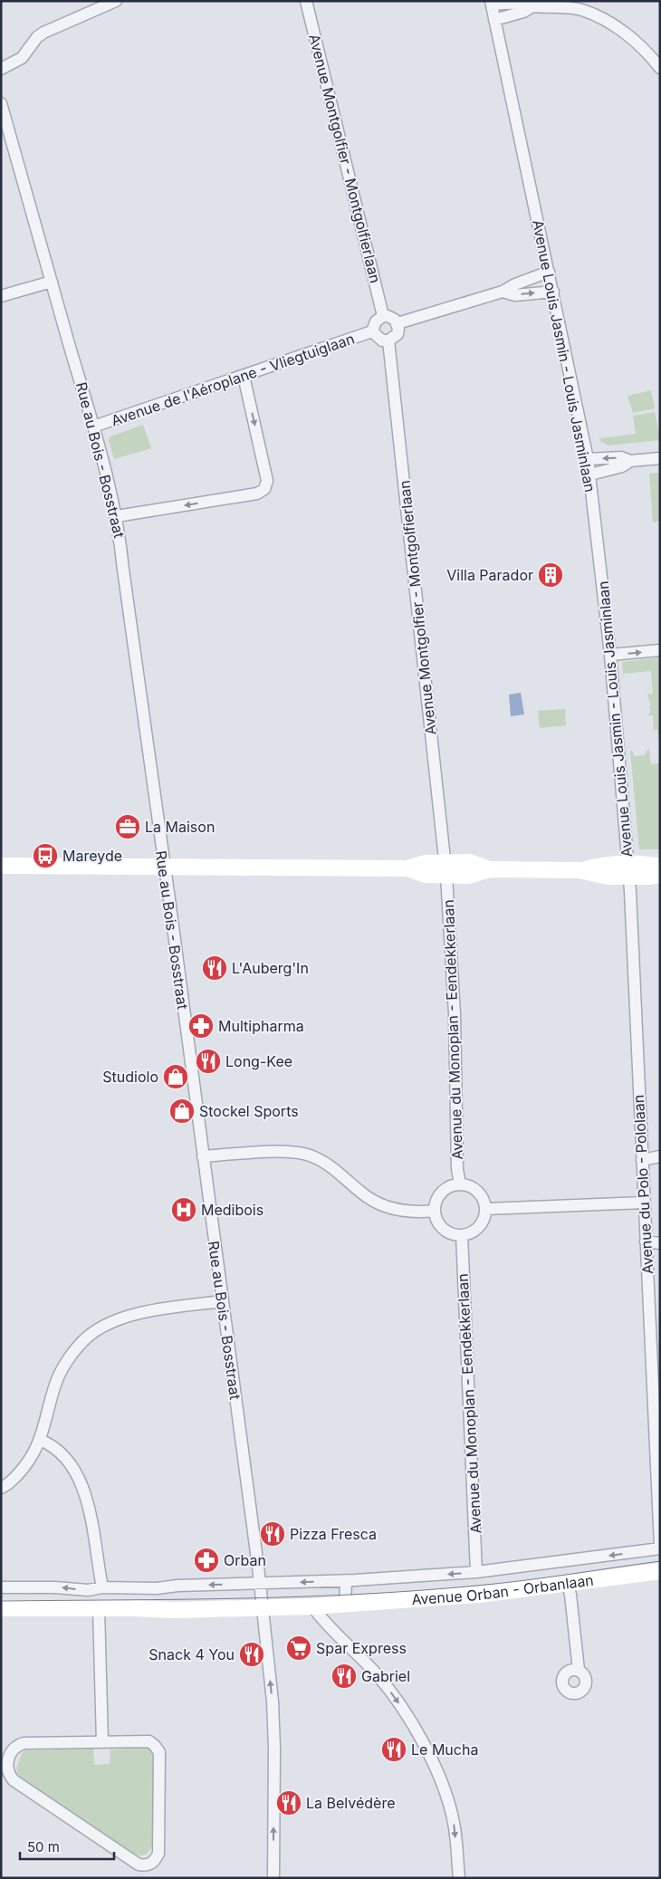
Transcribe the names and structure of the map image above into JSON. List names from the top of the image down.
{
  "streets": {
    "street": [
      "Avenue Montgolfier - Montgolfierlaan",
      "Avenue Louis Jasmin - Louis Jasminlaan",
      "Avenue de l'Aéroplane - Vliegtuiglaan",
      "Rue au Bois - Bosstraat",
      "Avenue du Monoplan - Eendekkerlaan",
      "Avenue du Polo - Pololaan",
      "Avenue Orban - Orbanlaan"
    ]
  },
  "crossings": [
    ["Avenue Montgolfier - Montgolfierlaan", "Avenue de l'Aéroplane - Vliegtuiglaan"],
    ["Avenue Montgolfier - Montgolfierlaan", "Avenue du Monoplan - Eendekkerlaan"],
    ["Avenue Louis Jasmin - Louis Jasminlaan", "Avenue du Polo - Pololaan"],
    ["Avenue de l'Aéroplane - Vliegtuiglaan", "Rue au Bois - Bosstraat"],
    ["Rue au Bois - Bosstraat", "Avenue Orban - Orbanlaan"],
    ["Avenue du Monoplan - Eendekkerlaan", "Avenue Orban - Orbanlaan"],
    ["Avenue du Polo - Pololaan", "Avenue Orban - Orbanlaan"]
  ],
  "places": {
    "building": ["Villa Parador"],
    "office": ["La Maison"],
    "bus stop": ["Mareyde"],
    "restaurant": [
      "L'Auberg'In",
      "Long-Kee",
      "Pizza Fresca",
      "Snack 4 You",
      "Gabriel",
      "Le Mucha",
      "La Belvédère"
    ],
    "pharmacy": ["Multipharma", "Orban"],
    "shop": ["Studiolo", "Stockel Sports"],
    "hospital": ["Medibois"],
    "supermarket": ["Spar Express"]
  },
  "scale_bar": "50 m"
}
